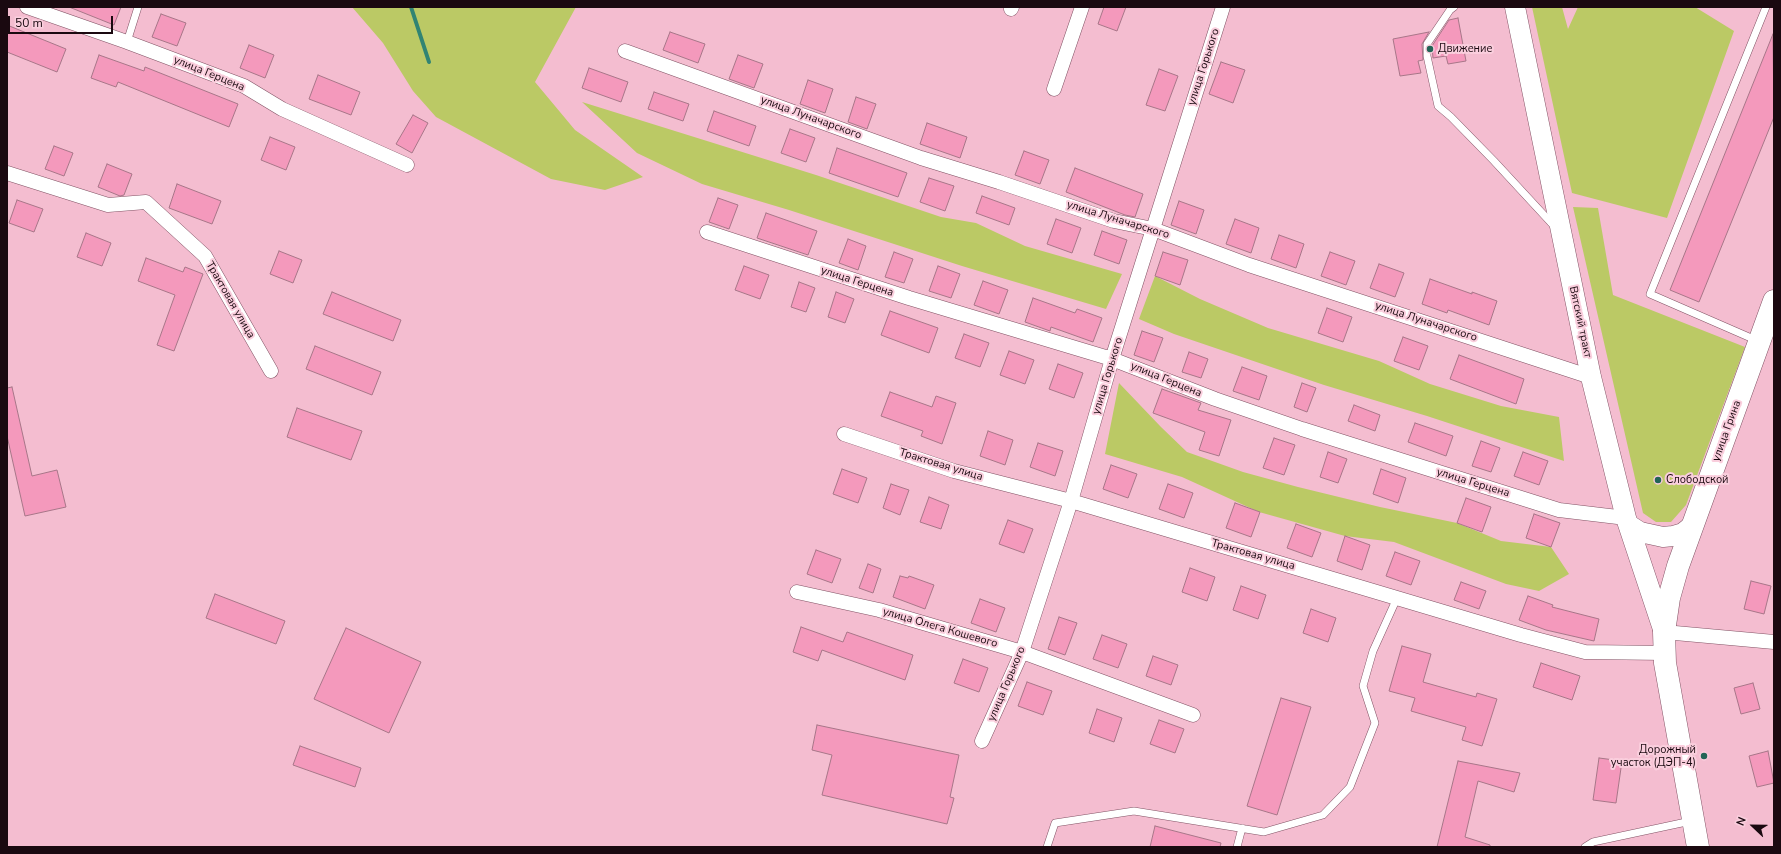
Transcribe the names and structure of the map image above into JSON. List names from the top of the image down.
{
  "streets": {
    "highway": ["улица Грина"],
    "main road": ["Вятский тракт"],
    "street": [
      "улица Горького",
      "улица Герцена",
      "улица Луначарского",
      "Трактовая улица",
      "улица Олега Кошевого"
    ]
  },
  "crossings": [
    ["улица Горького", "улица Герцена"],
    ["улица Горького", "улица Луначарского"],
    ["улица Горького", "Трактовая улица"],
    ["улица Горького", "улица Олега Кошевого"],
    ["улица Герцена", "Вятский тракт"],
    ["улица Луначарского", "Вятский тракт"],
    ["Трактовая улица", "Вятский тракт"],
    ["Трактовая улица", "улица Грина"],
    ["Вятский тракт", "улица Грина"]
  ],
  "places": ["Движение", "Слободской", "Дорожный участок (ДЭП-4)"],
  "scale_bar": "50 m",
  "north": "left"
}
